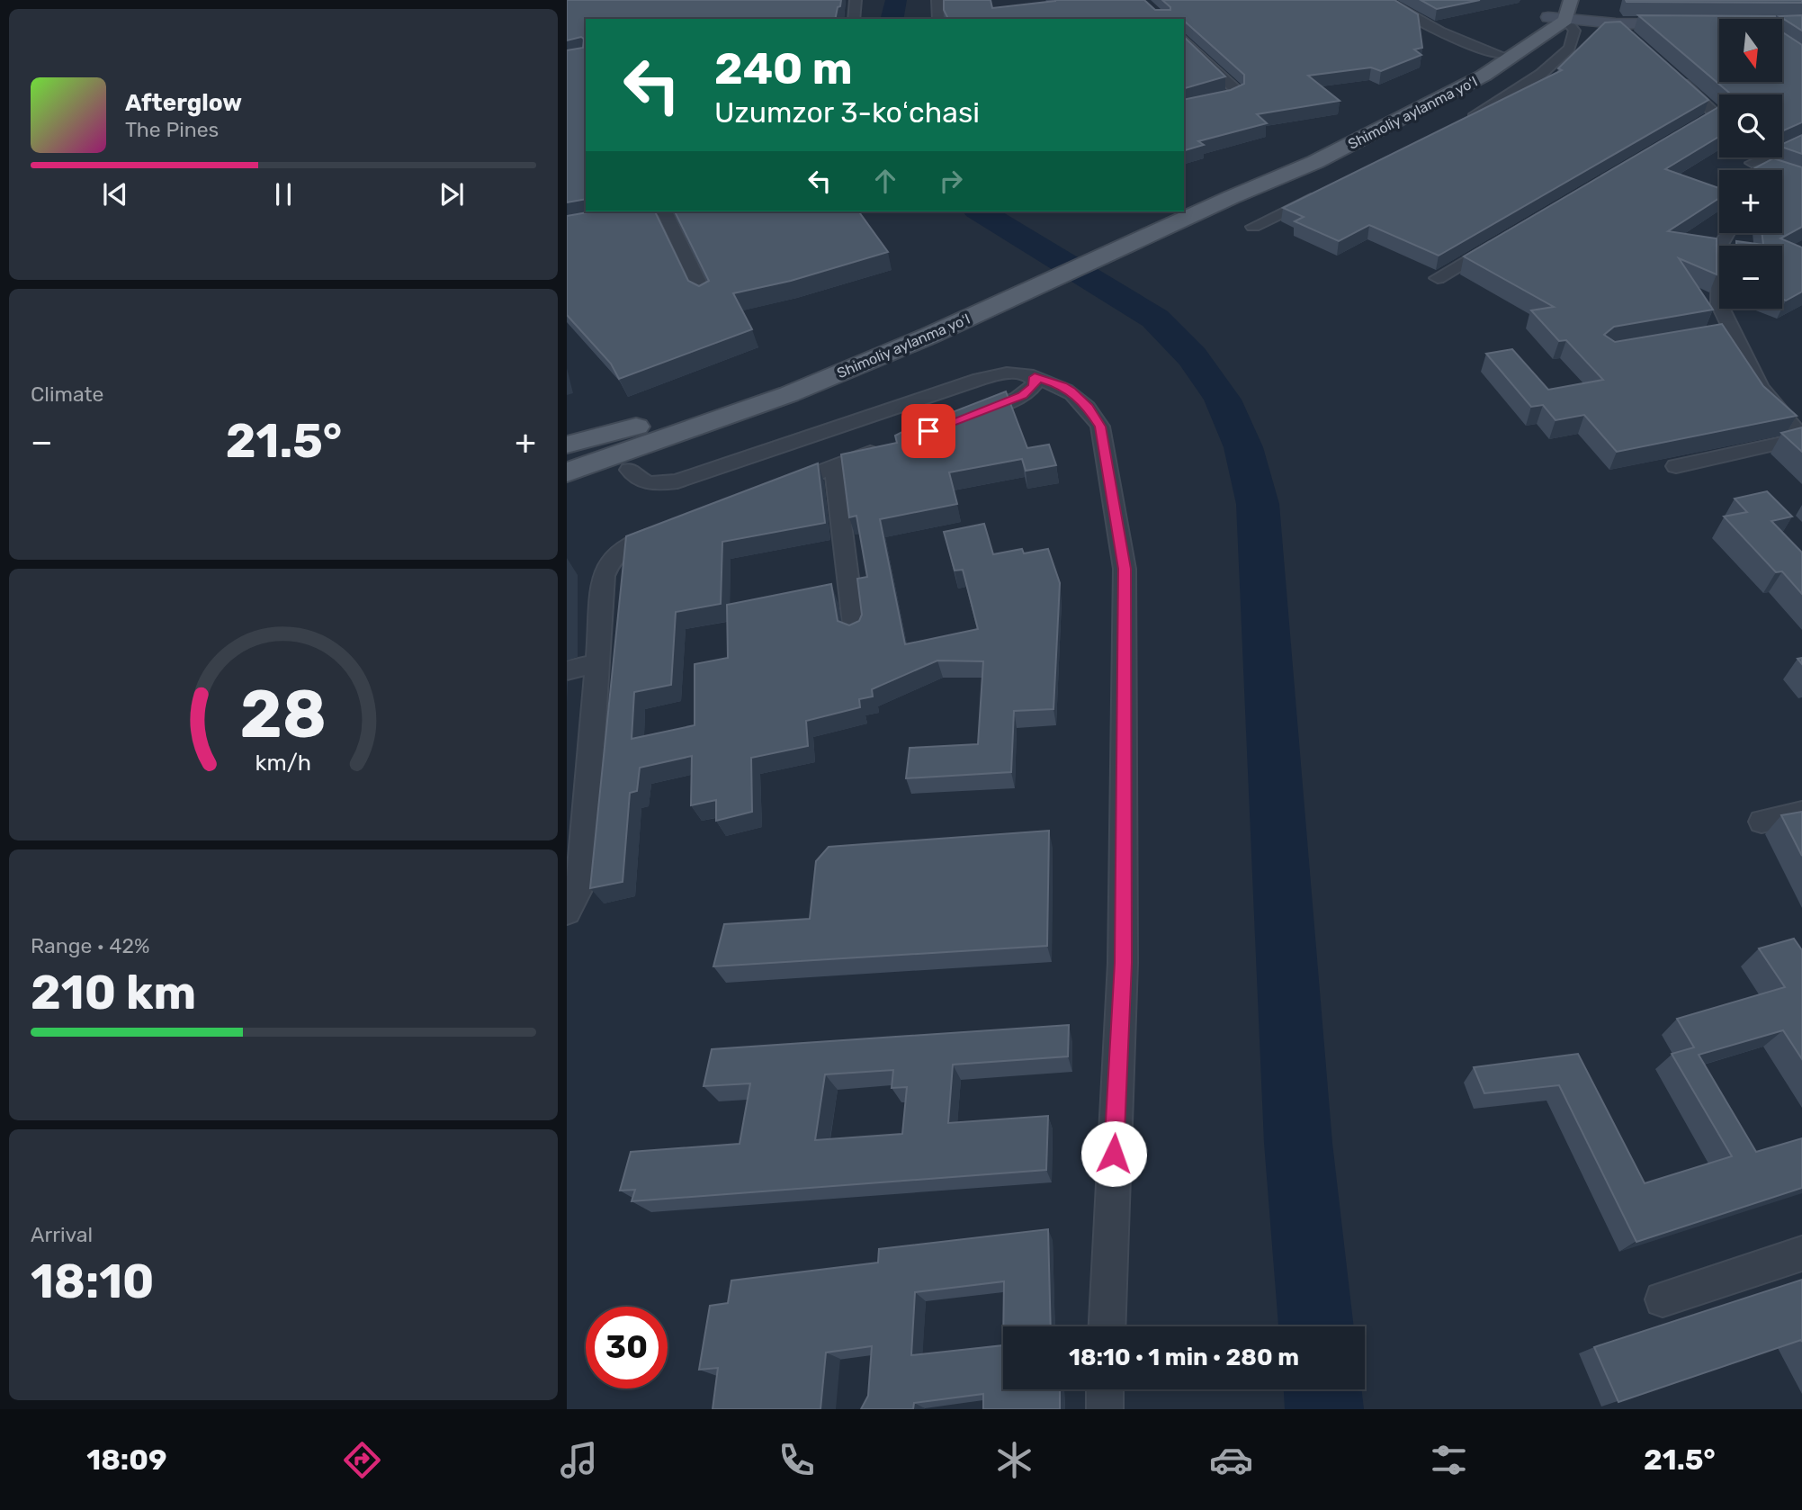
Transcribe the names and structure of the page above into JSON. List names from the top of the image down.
{
  "streets": {
    "main road": ["Shimoliy aylanma yoʻl"]
  },
  "north": "bottom",
  "page": {
    "map_buttons": ["+", "−"],
    "turn": ["240 m", "Uzumzor 3-koʻchasi"],
    "song": ["Afterglow", "The Pines"],
    "tile": [
      "Climate",
      ["Range · 42%", "210 km"],
      ["Arrival", "18:10"]
    ],
    "heat": ["−", "21.5°", "+"],
    "limit": "30",
    "trip": "18:10 · 1 min · 280 m",
    "tabs": ["18:09", "21.5°"],
    "gauge": ["28", "km/h"]
  }
}
